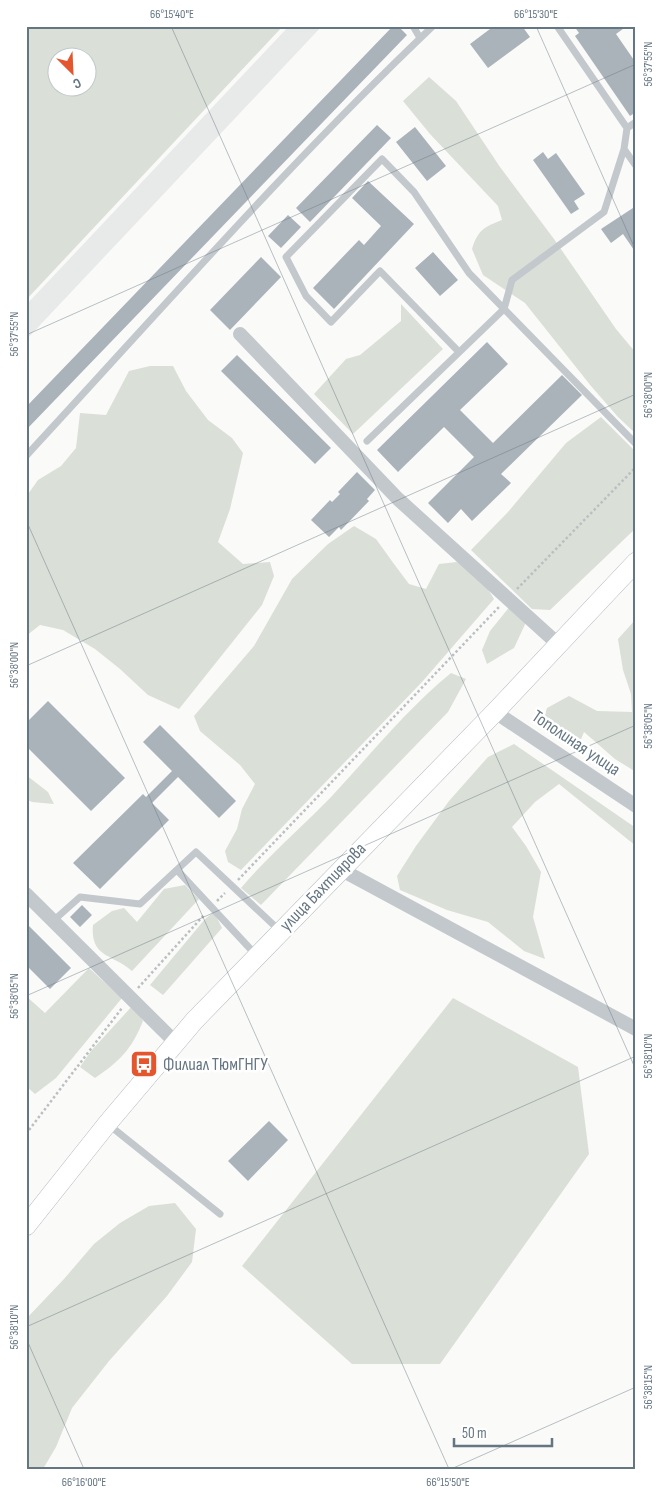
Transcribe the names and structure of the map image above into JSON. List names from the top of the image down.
{
  "streets": {
    "main road": ["улица Бахтиярова"],
    "street": ["Тополиная улица"]
  },
  "crossings": [
    ["Тополиная улица", "улица Бахтиярова"]
  ],
  "places": {
    "bus stop": ["Филиал ТюмГНГУ"]
  },
  "scale_bar": "50 m",
  "north": "bottom right",
  "coordinates": [
    "66°15'40\"E",
    "66°15'30\"E",
    "56°37'55\"N",
    "56°38'00\"N",
    "56°38'05\"N",
    "56°38'10\"N",
    "56°38'15\"N",
    "66°16'00\"E",
    "66°15'50\"E"
  ]
}
